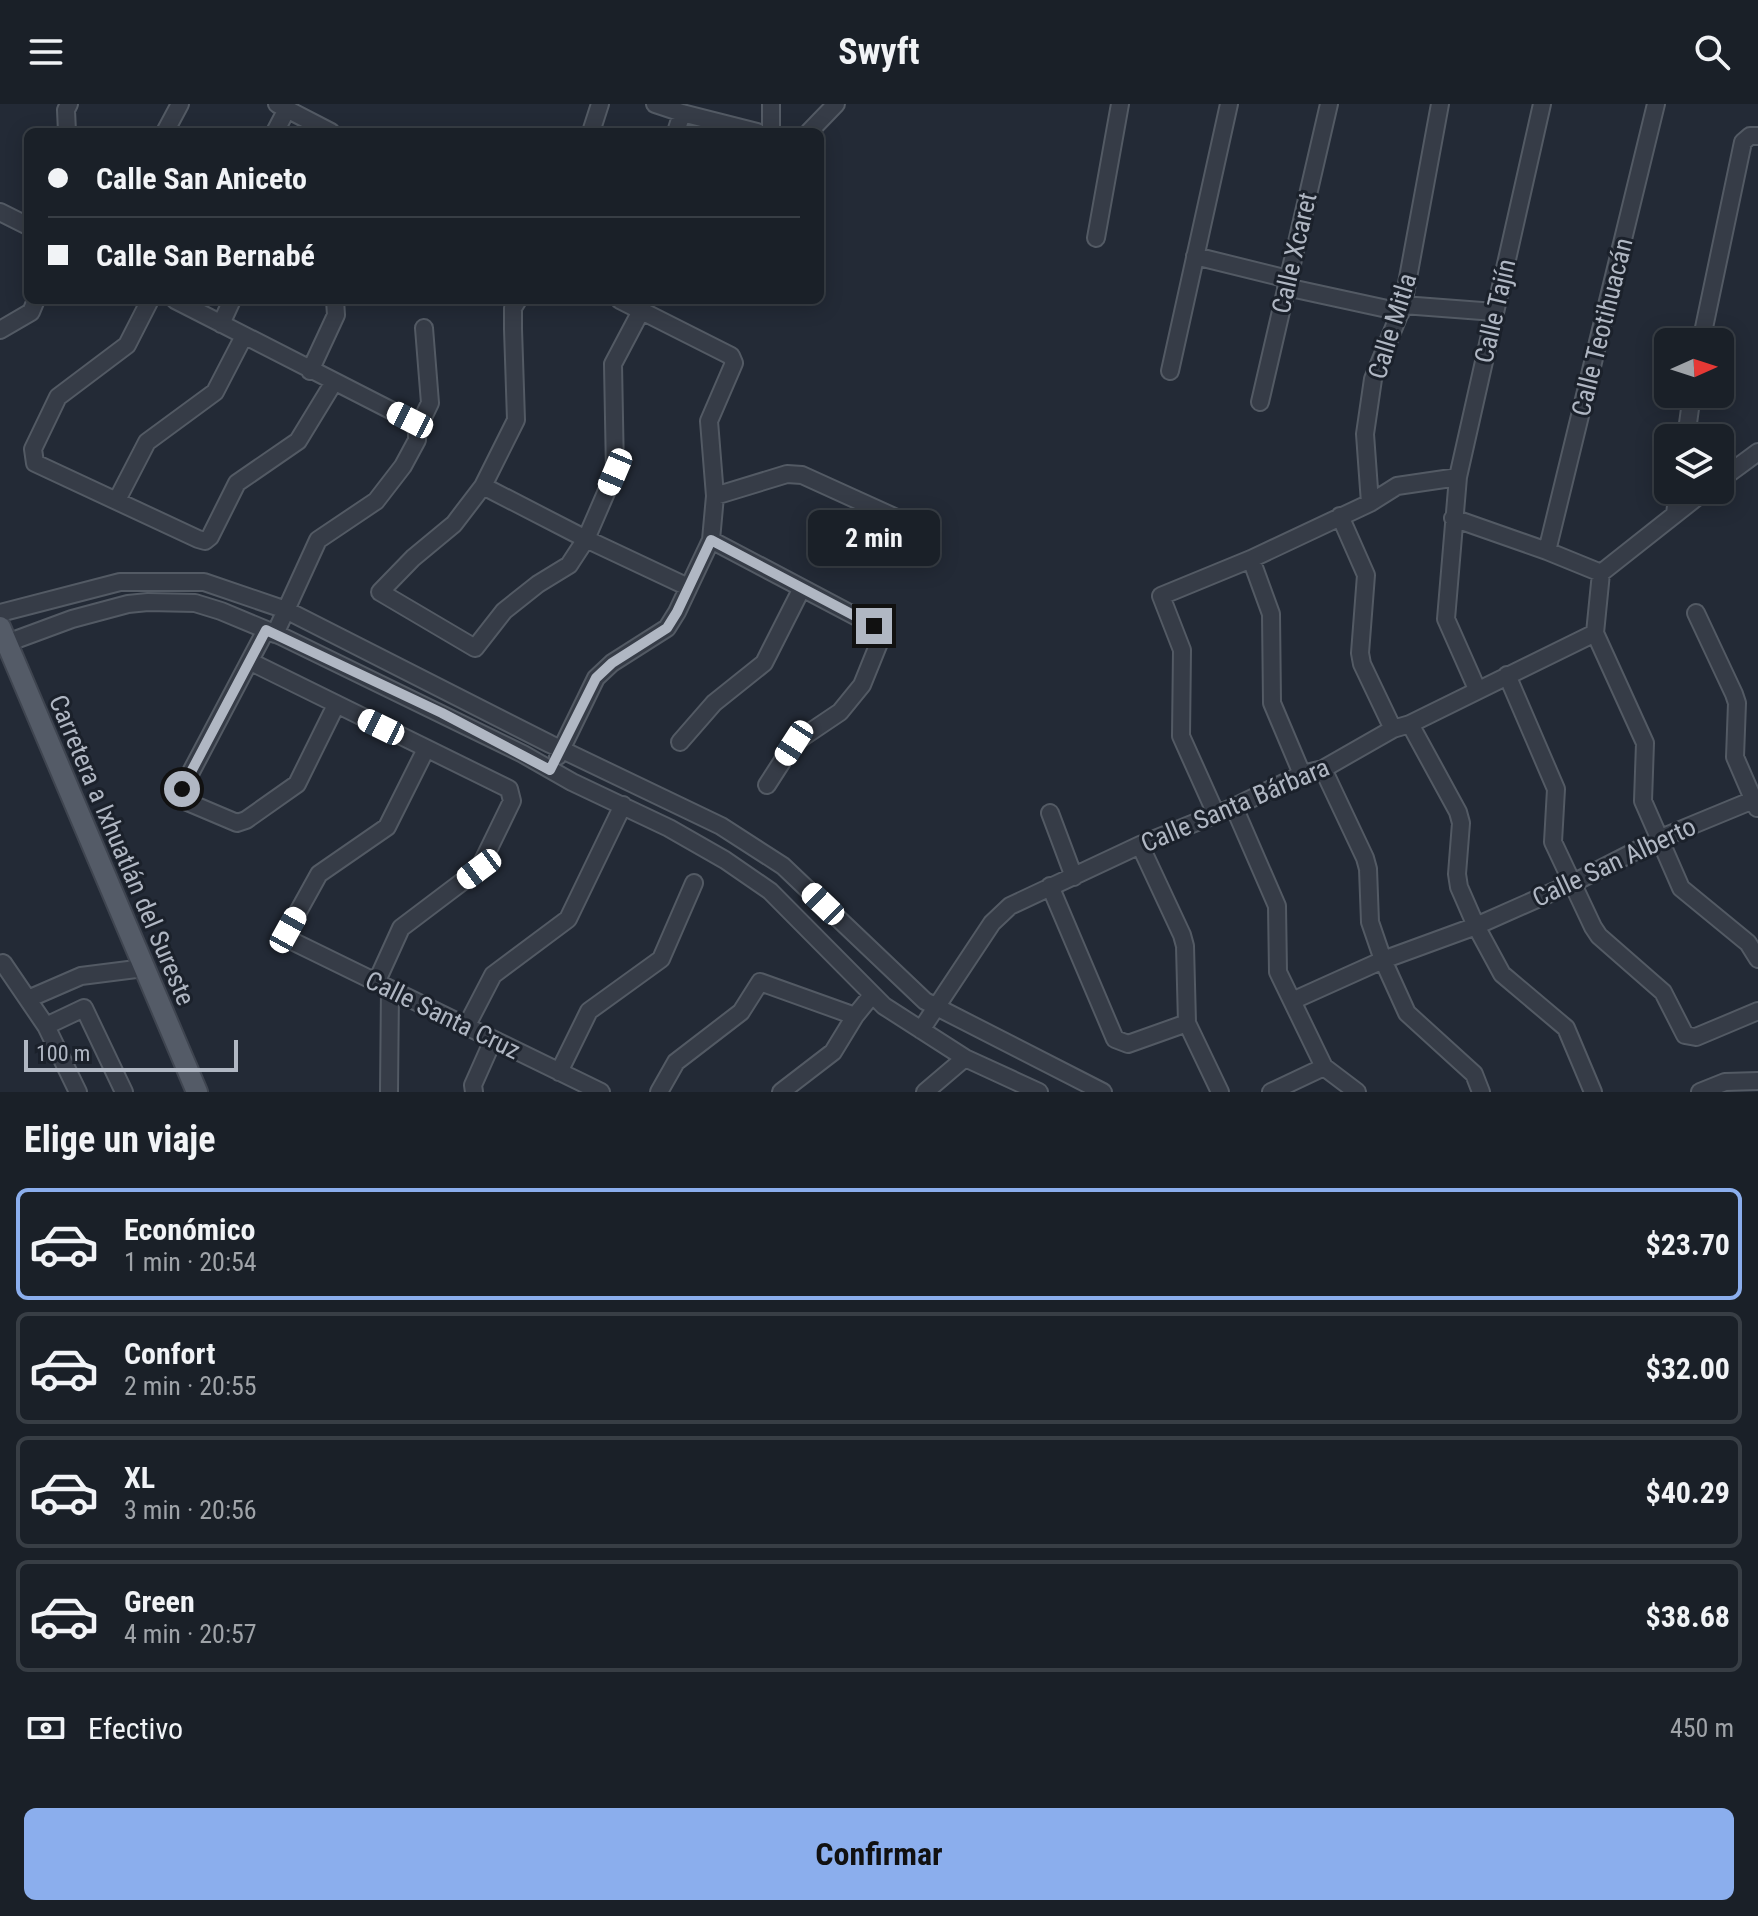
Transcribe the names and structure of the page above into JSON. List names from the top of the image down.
{
  "streets": {
    "main road": ["Carretera a Ixhuatlán del Sureste"],
    "street": [
      "Calle Xcaret",
      "Calle Tajín",
      "Calle Mitla",
      "Calle Teotihuacán",
      "Calle Santa Bárbara",
      "Calle San Alberto",
      "Calle Santa Cruz"
    ]
  },
  "crossings": [
    ["Calle Tajín", "Calle Santa Bárbara"]
  ],
  "scale_bar": "100 m",
  "north": "right",
  "page": {
    "header": "Swyft",
    "banner": ["Calle San Aniceto", "Calle San Bernabé"],
    "bubble": "2 min",
    "scale": "100 m",
    "heading": "Elige un viaje",
    "list": [
      {
        "name": "Económico",
        "note": "1 min · 20:54",
        "value": "$23.70"
      },
      {
        "name": "Confort",
        "note": "2 min · 20:55",
        "value": "$32.00"
      },
      {
        "name": "XL",
        "note": "3 min · 20:56",
        "value": "$40.29"
      },
      {
        "name": "Green",
        "note": "4 min · 20:57",
        "value": "$38.68"
      }
    ],
    "pay": ["Efectivo", "450 m"],
    "buttons": "Confirmar"
  }
}
